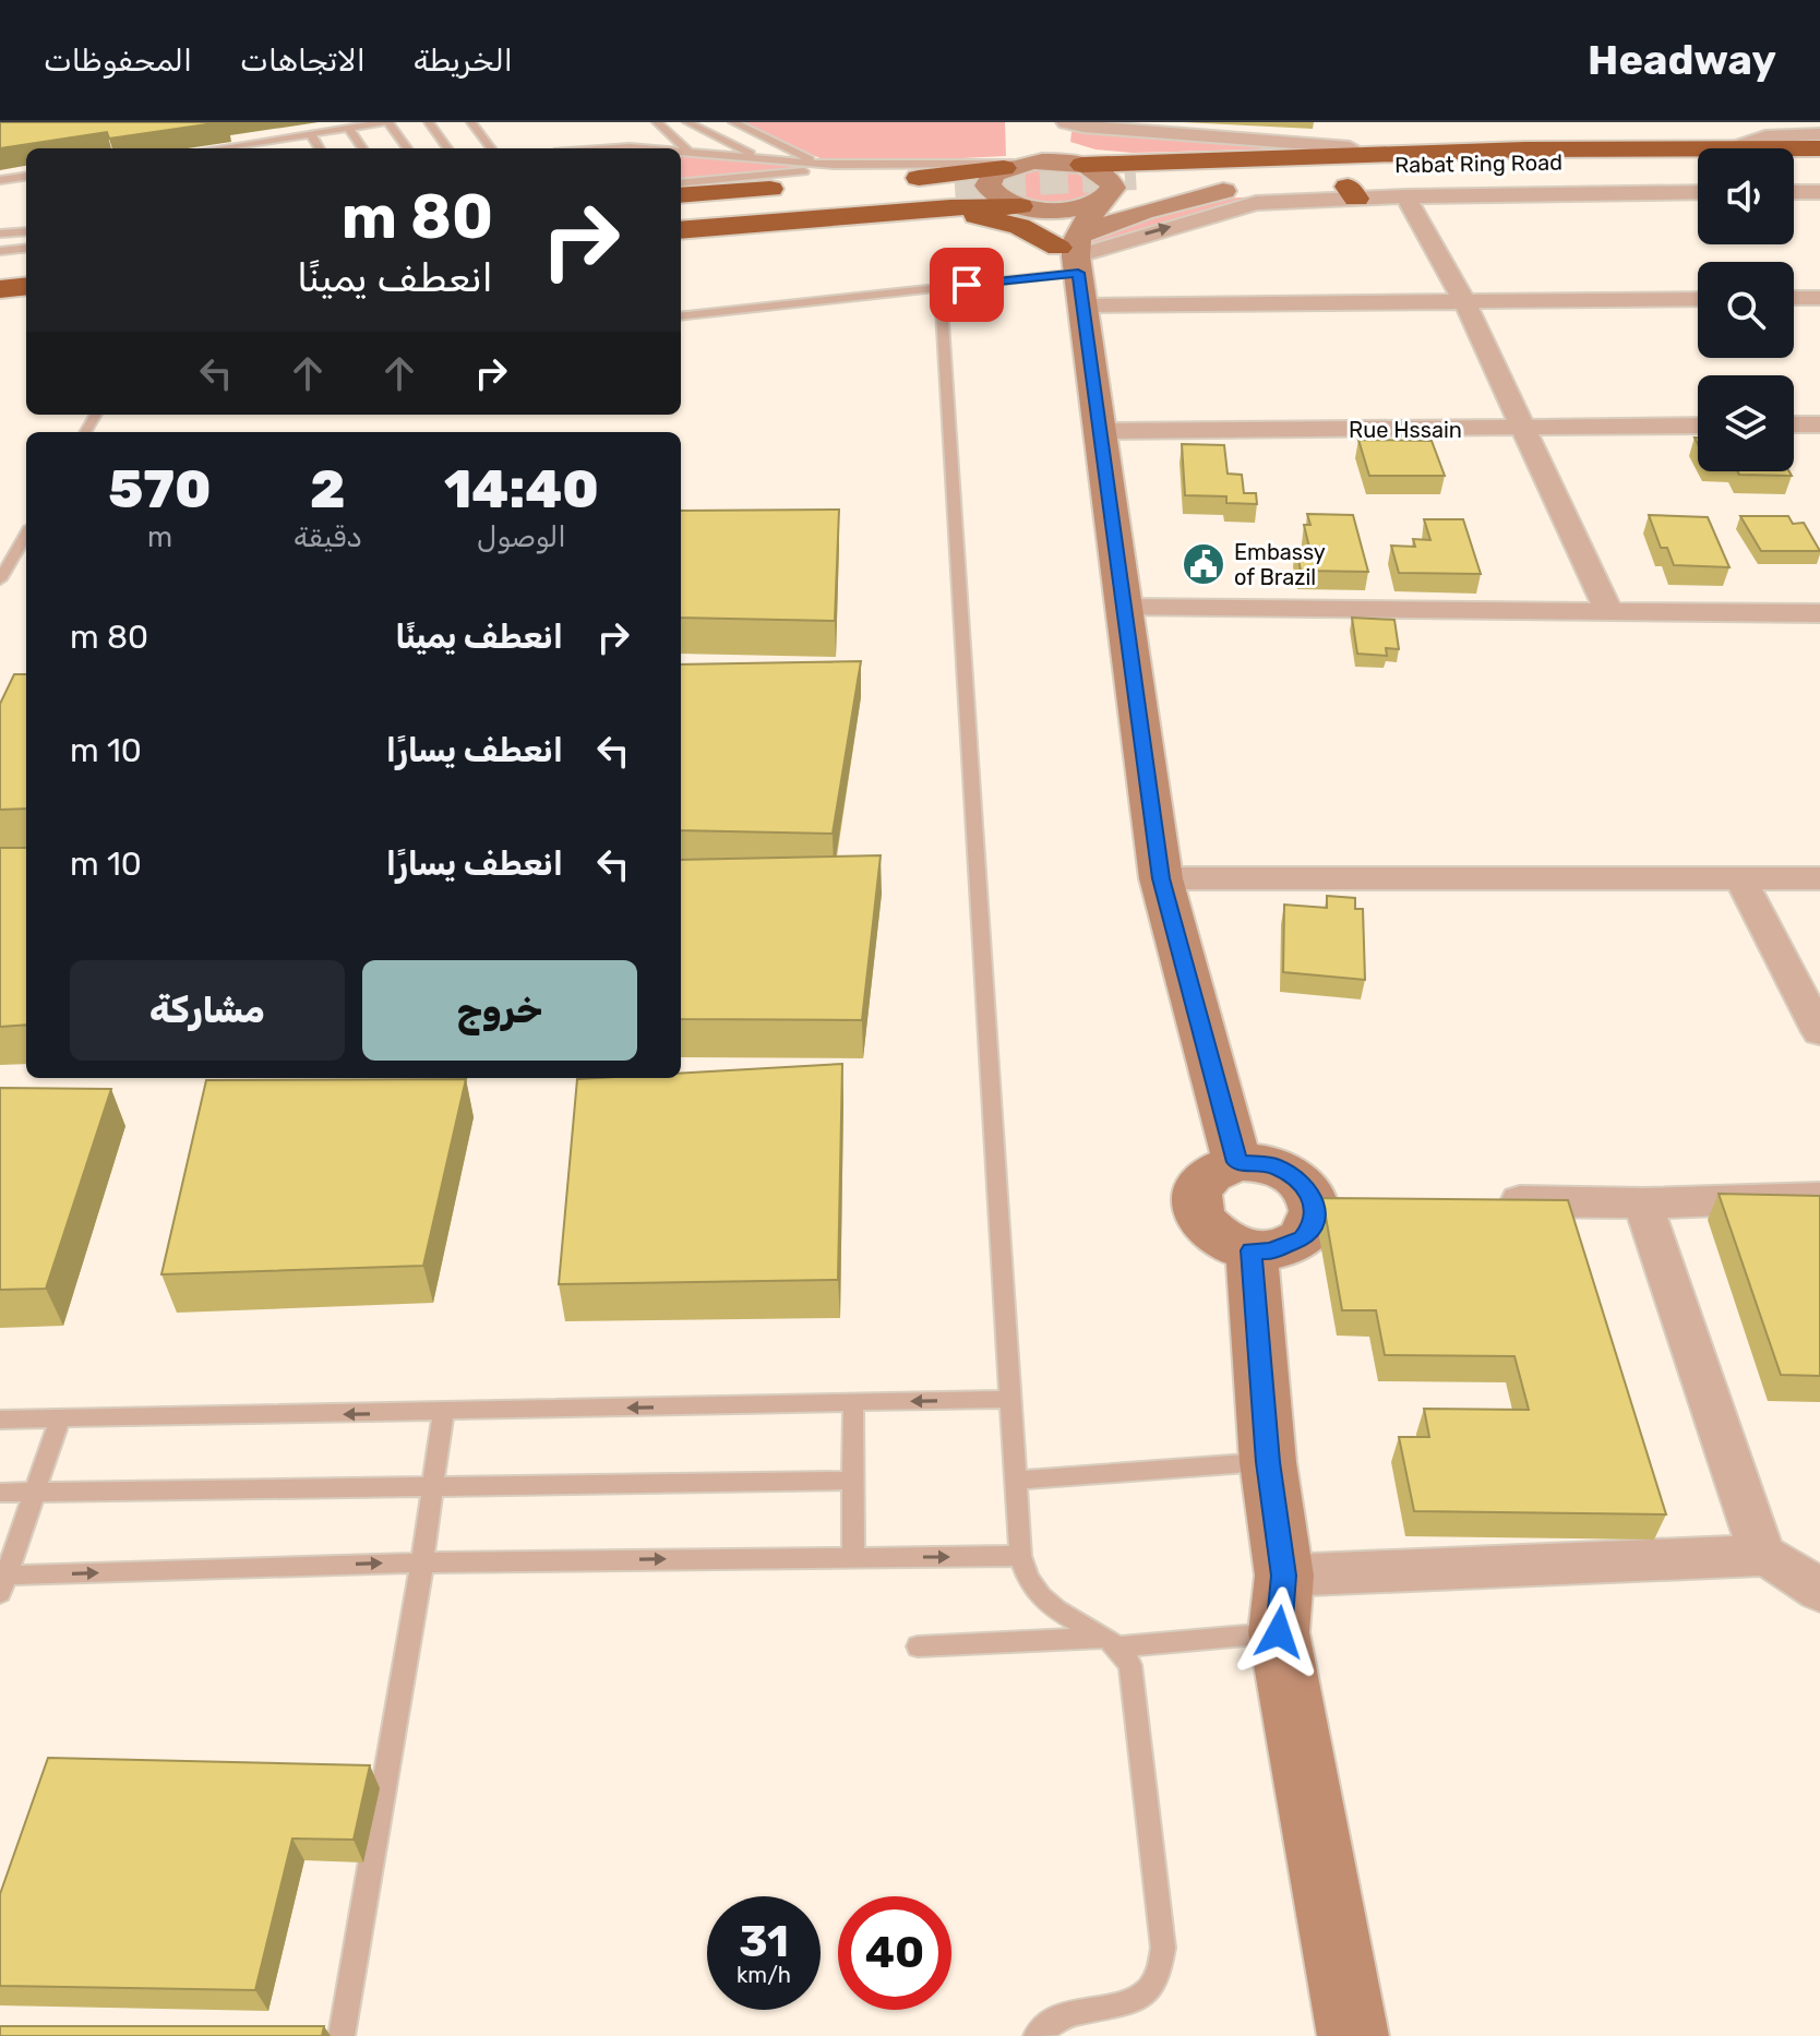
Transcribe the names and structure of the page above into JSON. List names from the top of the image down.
{
  "streets": {
    "highway": ["Rabat Ring Road"],
    "street": ["Rue Hssain"]
  },
  "places": {
    "public building": ["Embassy of Brazil"]
  },
  "page": {
    "header": "Headway",
    "nav": ["الخريطة", "الاتجاهات", "المحفوظات"],
    "turn": ["80 m", "انعطف يمينًا"],
    "eta": [
      "14:40",
      "الوصول",
      "2",
      "دقيقة",
      "570",
      "m"
    ],
    "list": [
      {
        "name": "انعطف يمينًا",
        "value": "80 m"
      },
      {
        "name": "انعطف يسارًا",
        "value": "10 m"
      },
      {
        "name": "انعطف يسارًا",
        "value": "10 m"
      }
    ],
    "buttons": ["خروج", "مشاركة"],
    "speed": "31 km/h",
    "limit": "40"
  }
}
